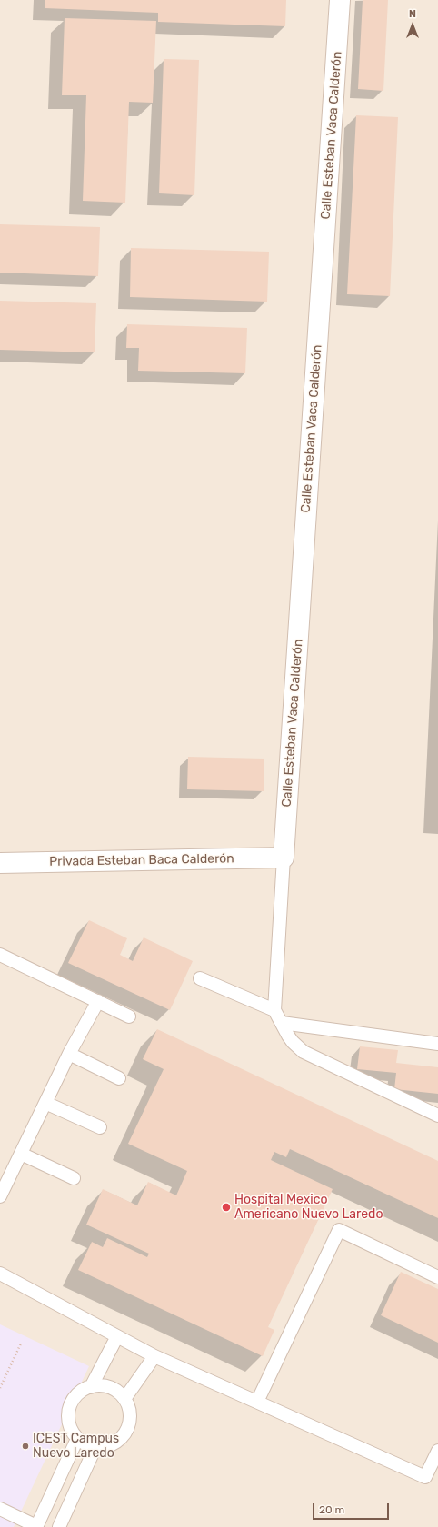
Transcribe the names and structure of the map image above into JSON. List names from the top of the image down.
{
  "streets": {
    "street": ["Calle Esteban Vaca Calderón", "Privada Esteban Baca Calderón"]
  },
  "crossings": [
    ["Calle Esteban Vaca Calderón", "Privada Esteban Baca Calderón"]
  ],
  "places": ["Hospital Mexico Americano Nuevo Laredo", "ICEST Campus Nuevo Laredo"],
  "scale_bar": "20 m",
  "north": "top"
}
